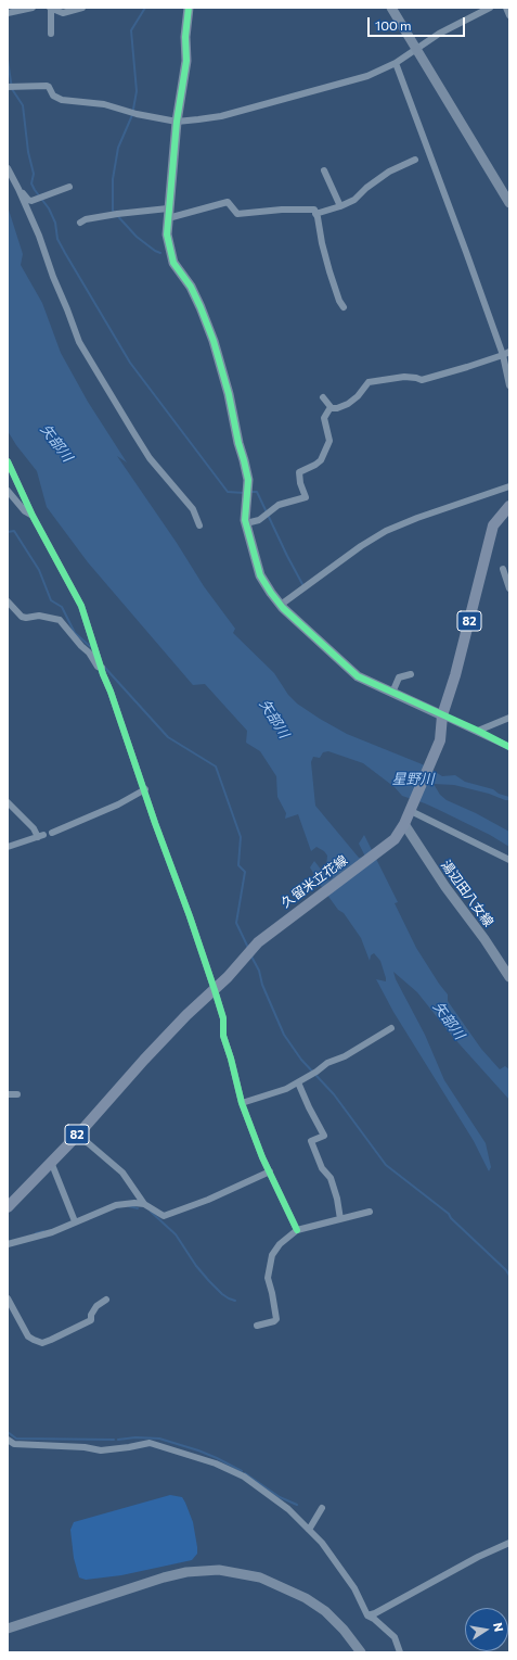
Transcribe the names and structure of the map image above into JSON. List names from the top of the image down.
{
  "streets": {
    "main road": ["82", "久留米立花線"],
    "street": ["湯辺田八女線"]
  },
  "crossings": [
    ["久留米立花線", "湯辺田八女線"]
  ],
  "water": ["矢部川", "星野川"],
  "scale_bar": "100 m",
  "north": "right"
}
